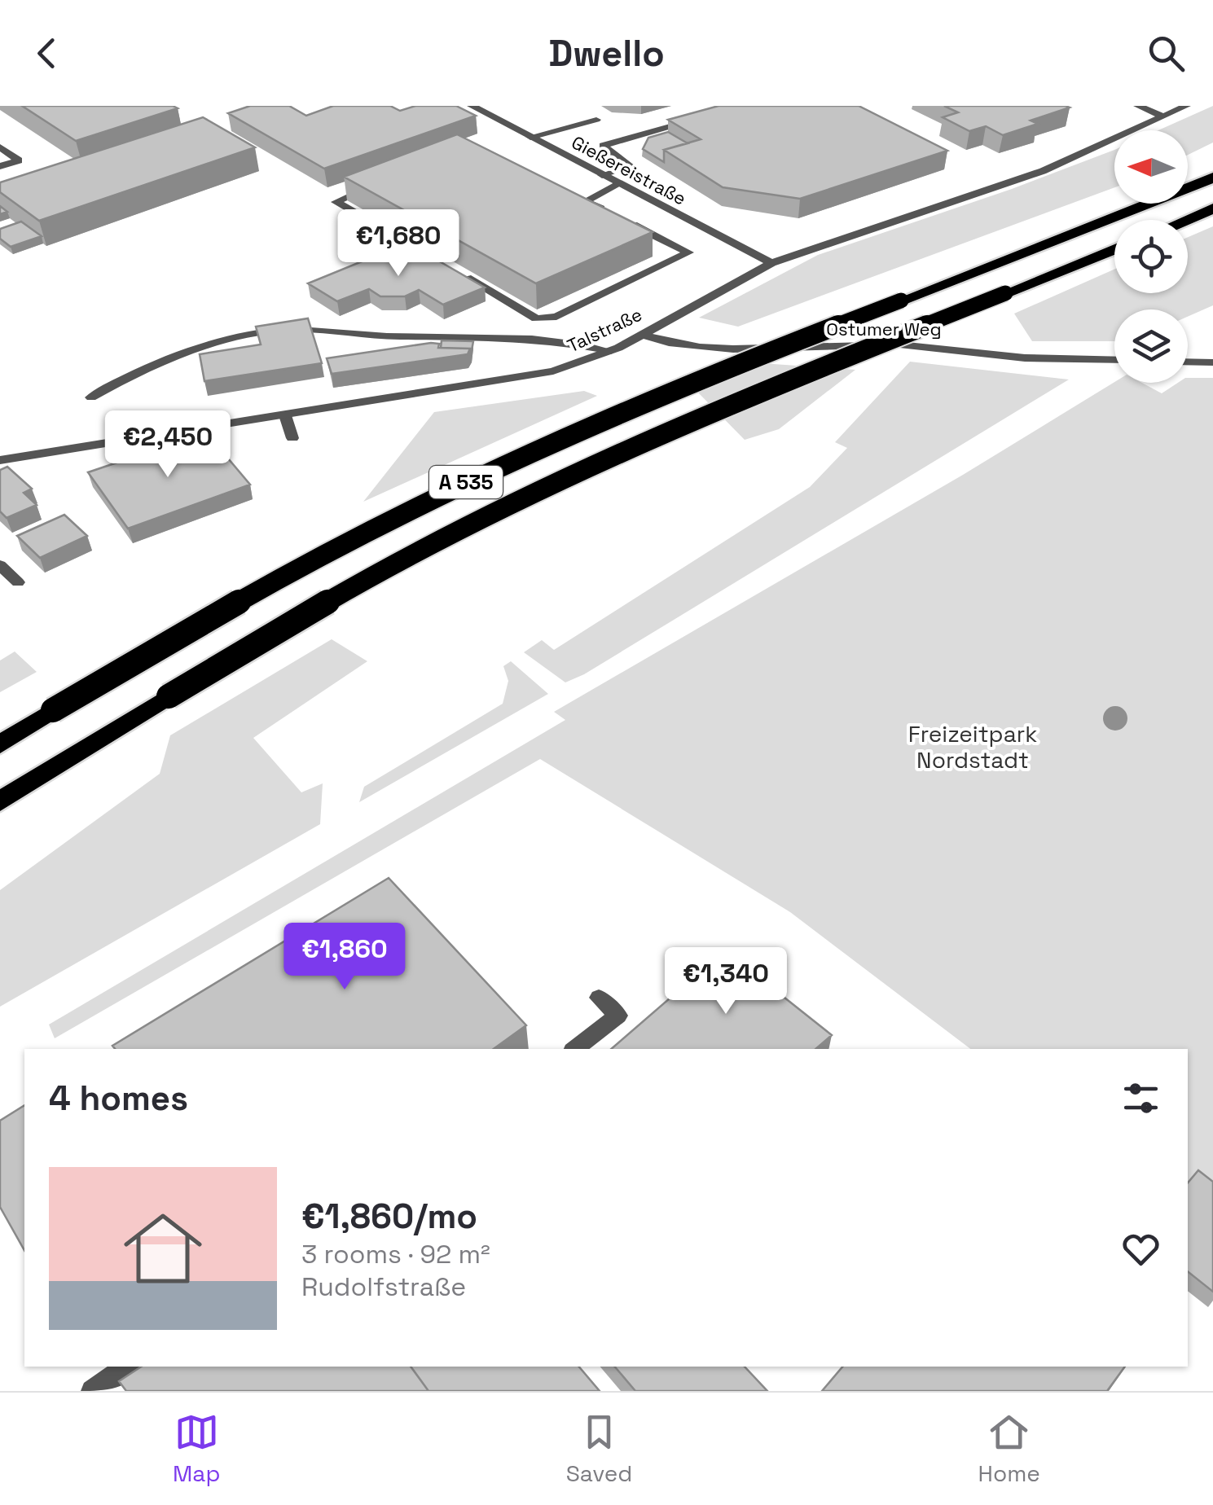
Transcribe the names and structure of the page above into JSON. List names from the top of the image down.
{
  "streets": {
    "highway": ["A 535"],
    "street": ["Gießereistraße", "Ostumer Weg", "Talstraße"]
  },
  "crossings": [
    ["Gießereistraße", "Talstraße"],
    ["Ostumer Weg", "Talstraße"]
  ],
  "parks": ["Freizeitpark Nordstadt"],
  "north": "left",
  "page": {
    "header": "Dwello",
    "price": [
      "€1,680",
      "€2,450",
      "€1,860",
      "€1,340"
    ],
    "heading": "4 homes",
    "list": [
      {
        "name": "€1,860/mo",
        "note": "3 rooms · 92 m² · Rudolfstraße"
      }
    ],
    "tabs": ["Map", "Saved", "Home"]
  }
}
